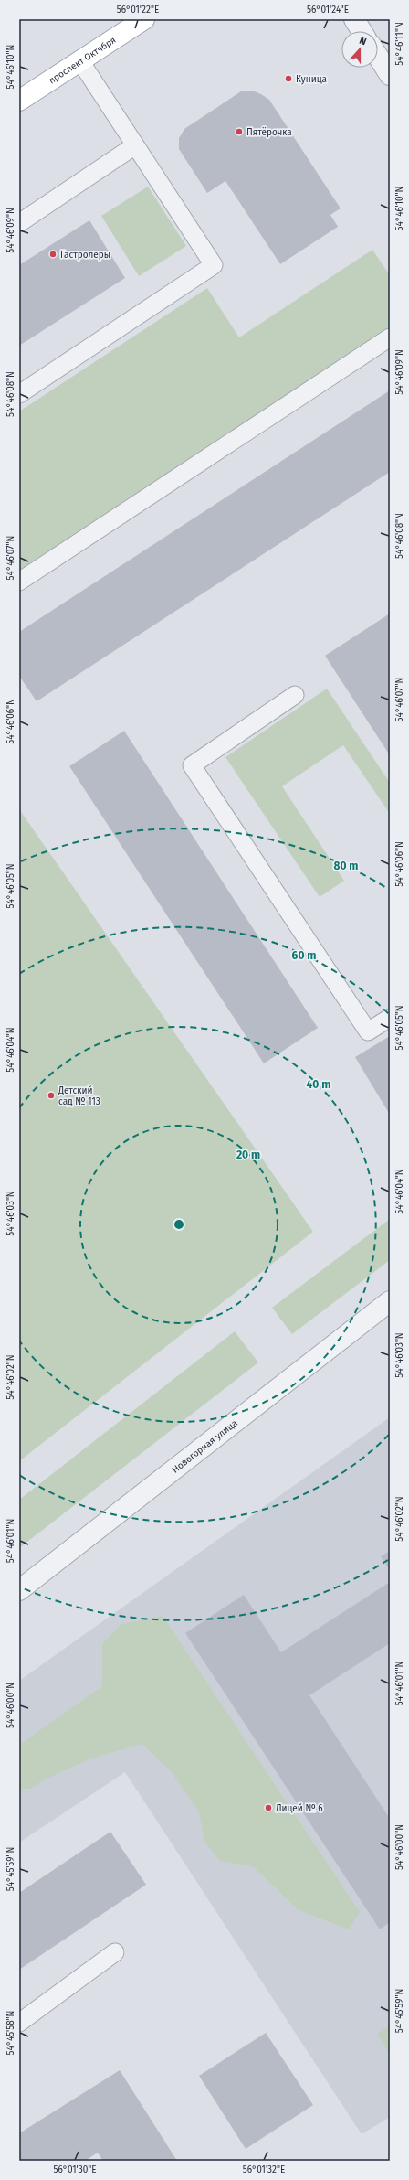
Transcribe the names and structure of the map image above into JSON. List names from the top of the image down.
{
  "streets": {
    "main road": ["проспект Октября"],
    "street": ["Новогорная улица"]
  },
  "places": [
    "Куница",
    "Пятёрочка",
    "Гастролеры",
    "Детский сад № 113",
    "Лицей № 6"
  ],
  "north": "top",
  "coordinates": [
    "56°01'22\"E",
    "56°01'24\"E",
    "54°46'11\"N",
    "54°46'10\"N",
    "54°46'09\"N",
    "54°46'08\"N",
    "54°46'07\"N",
    "54°46'06\"N",
    "54°46'05\"N",
    "54°46'04\"N",
    "54°46'03\"N",
    "54°46'02\"N",
    "54°46'01\"N",
    "54°46'00\"N",
    "54°45'59\"N",
    "54°45'58\"N",
    "56°01'30\"E",
    "56°01'32\"E"
  ],
  "rings": [
    "80 m",
    "60 m",
    "40 m",
    "20 m"
  ]
}
